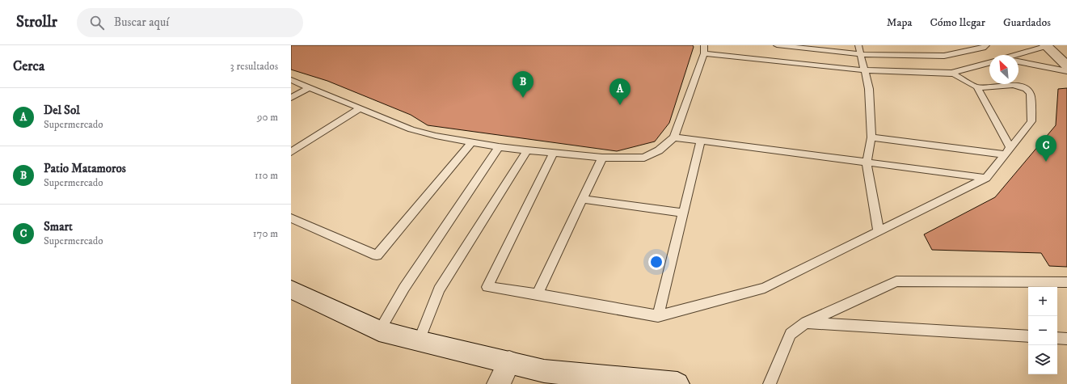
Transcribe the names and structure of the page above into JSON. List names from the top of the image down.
{
  "north": "top left",
  "page": {
    "header": "Strollr",
    "search": "Buscar aquí",
    "nav": ["Mapa", "Cómo llegar", "Guardados"],
    "heading": ["Cerca", "3 resultados"],
    "pins": ["B", "A", "C"],
    "list": [
      {
        "mark": "A",
        "name": "Del Sol",
        "note": "Supermercado",
        "value": "90 m"
      },
      {
        "mark": "B",
        "name": "Patio Matamoros",
        "note": "Supermercado",
        "value": "110 m"
      },
      {
        "mark": "C",
        "name": "Smart",
        "note": "Supermercado",
        "value": "170 m"
      }
    ],
    "map_buttons": ["+", "−"]
  }
}
